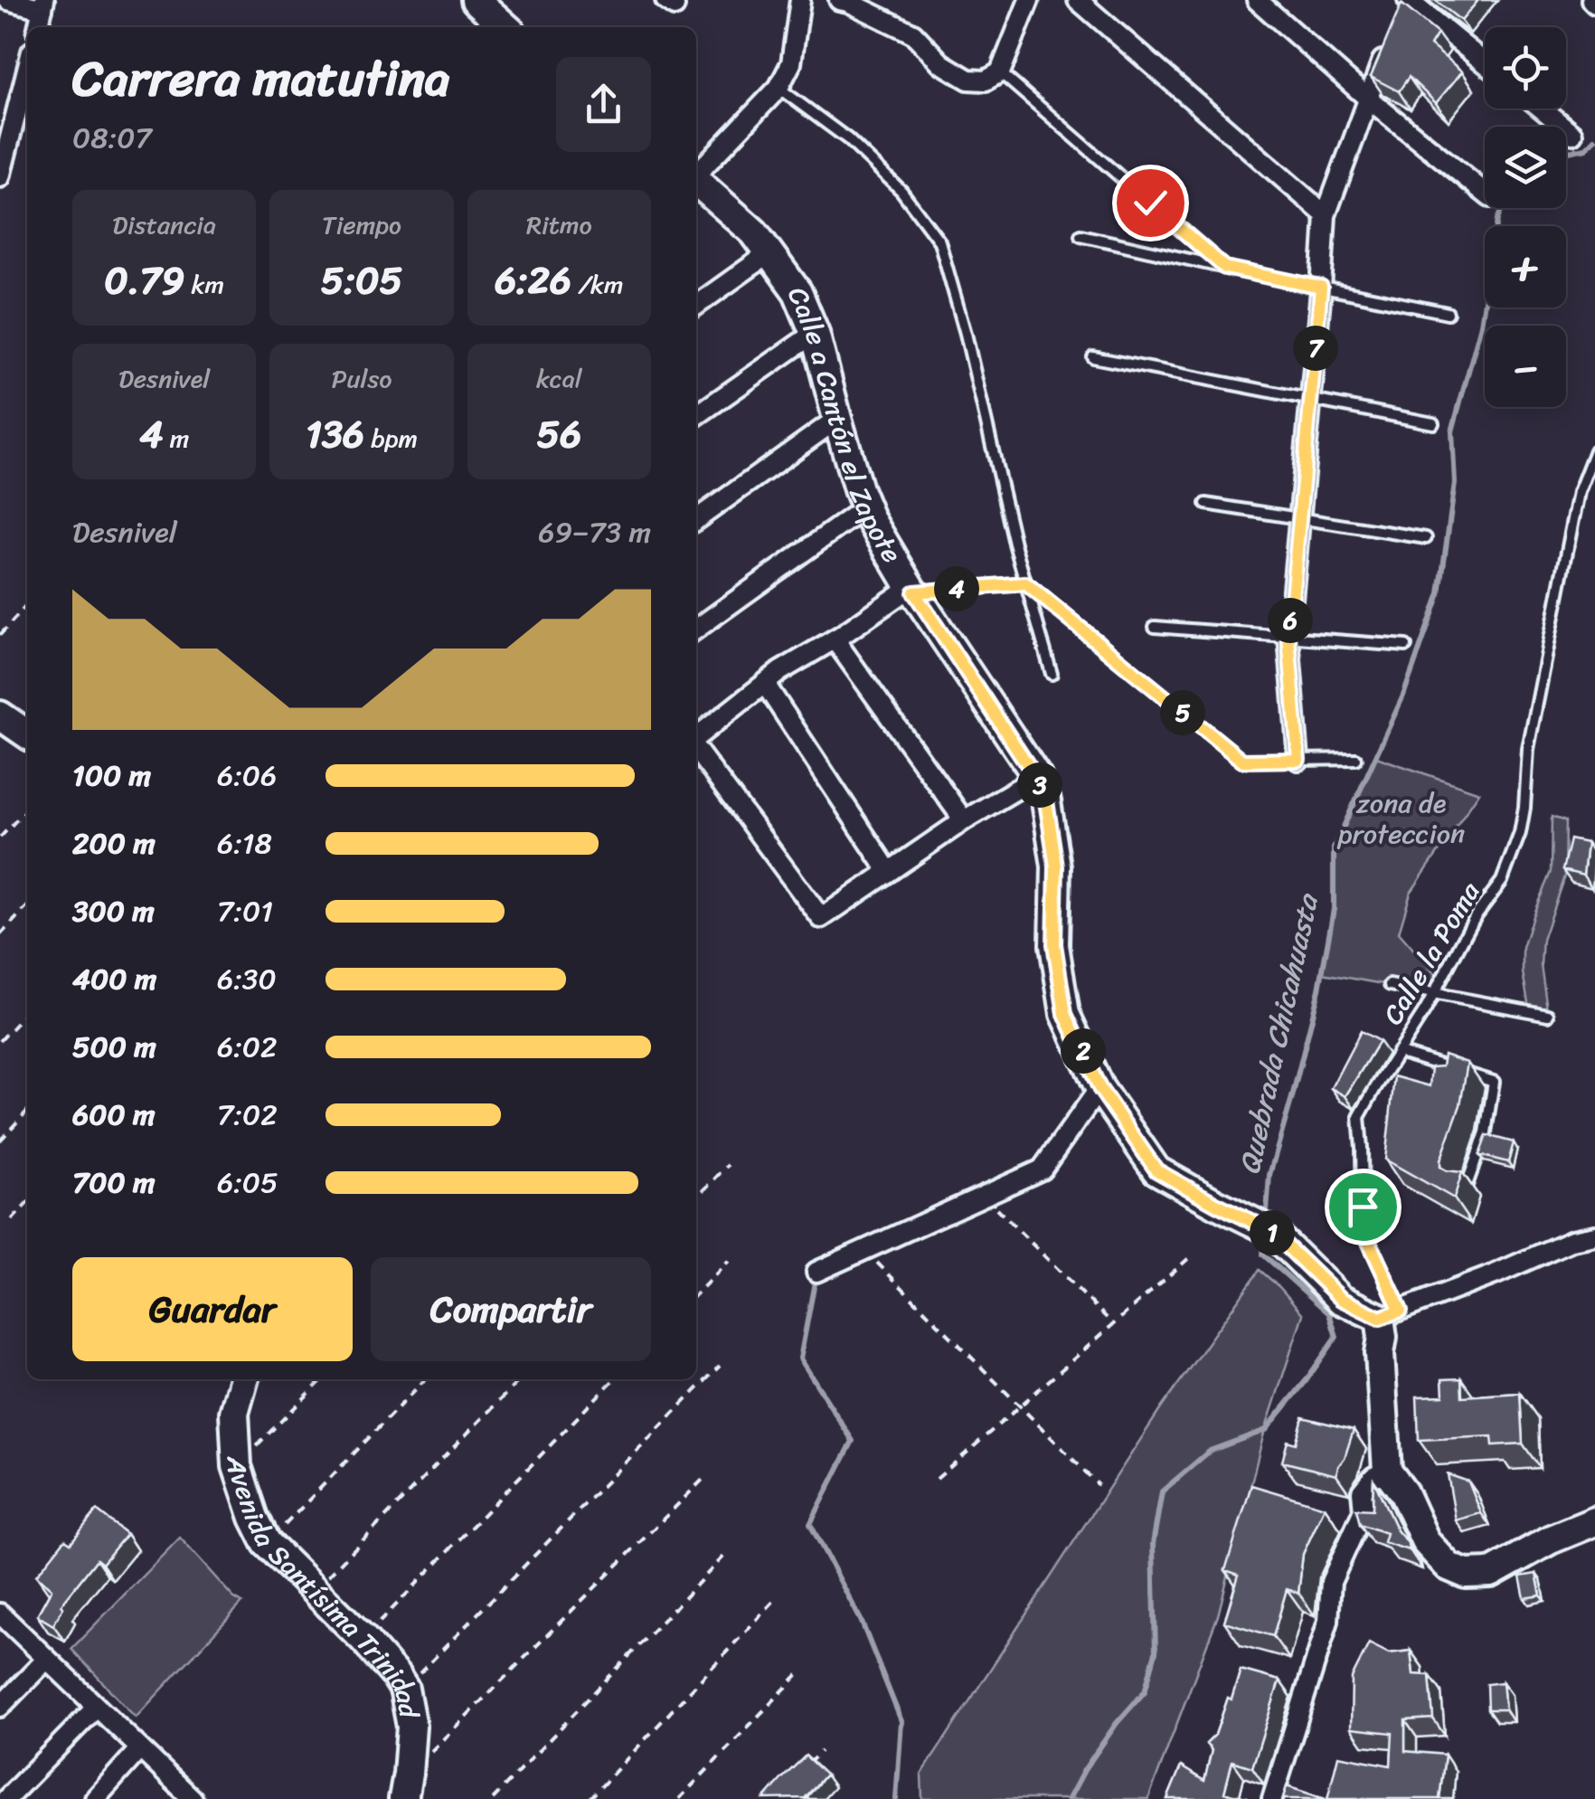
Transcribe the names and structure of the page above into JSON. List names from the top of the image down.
{
  "streets": {
    "street": ["Calle a Cantón el Zapote", "Avenida Santísima Trinidad"],
    "lane": ["Calle la Poma"]
  },
  "crossings": [
    ["Calle a Cantón el Zapote", "Calle la Poma"]
  ],
  "water": ["Quebrada Chicahuasta"],
  "parks": ["zona de proteccion"],
  "page": {
    "map_buttons": ["+", "−"],
    "heading": ["Carrera matutina", "08:07"],
    "stats": [
      ["Distancia", "0.79 km"],
      ["Tiempo", "5:05"],
      ["Ritmo", "6:26 /km"],
      ["Desnivel", "4 m"],
      ["Pulso", "136 bpm"],
      ["kcal", "56"]
    ],
    "pins": [
      "7",
      "4",
      "6",
      "5",
      "3",
      "2",
      "1"
    ],
    "chart": ["Desnivel", "69–73 m"],
    "list": [
      {
        "name": "100 m",
        "note": "6:06"
      },
      {
        "name": "200 m",
        "note": "6:18"
      },
      {
        "name": "300 m",
        "note": "7:01"
      },
      {
        "name": "400 m",
        "note": "6:30"
      },
      {
        "name": "500 m",
        "note": "6:02"
      },
      {
        "name": "600 m",
        "note": "7:02"
      },
      {
        "name": "700 m",
        "note": "6:05"
      }
    ],
    "buttons": ["Guardar", "Compartir"]
  }
}
